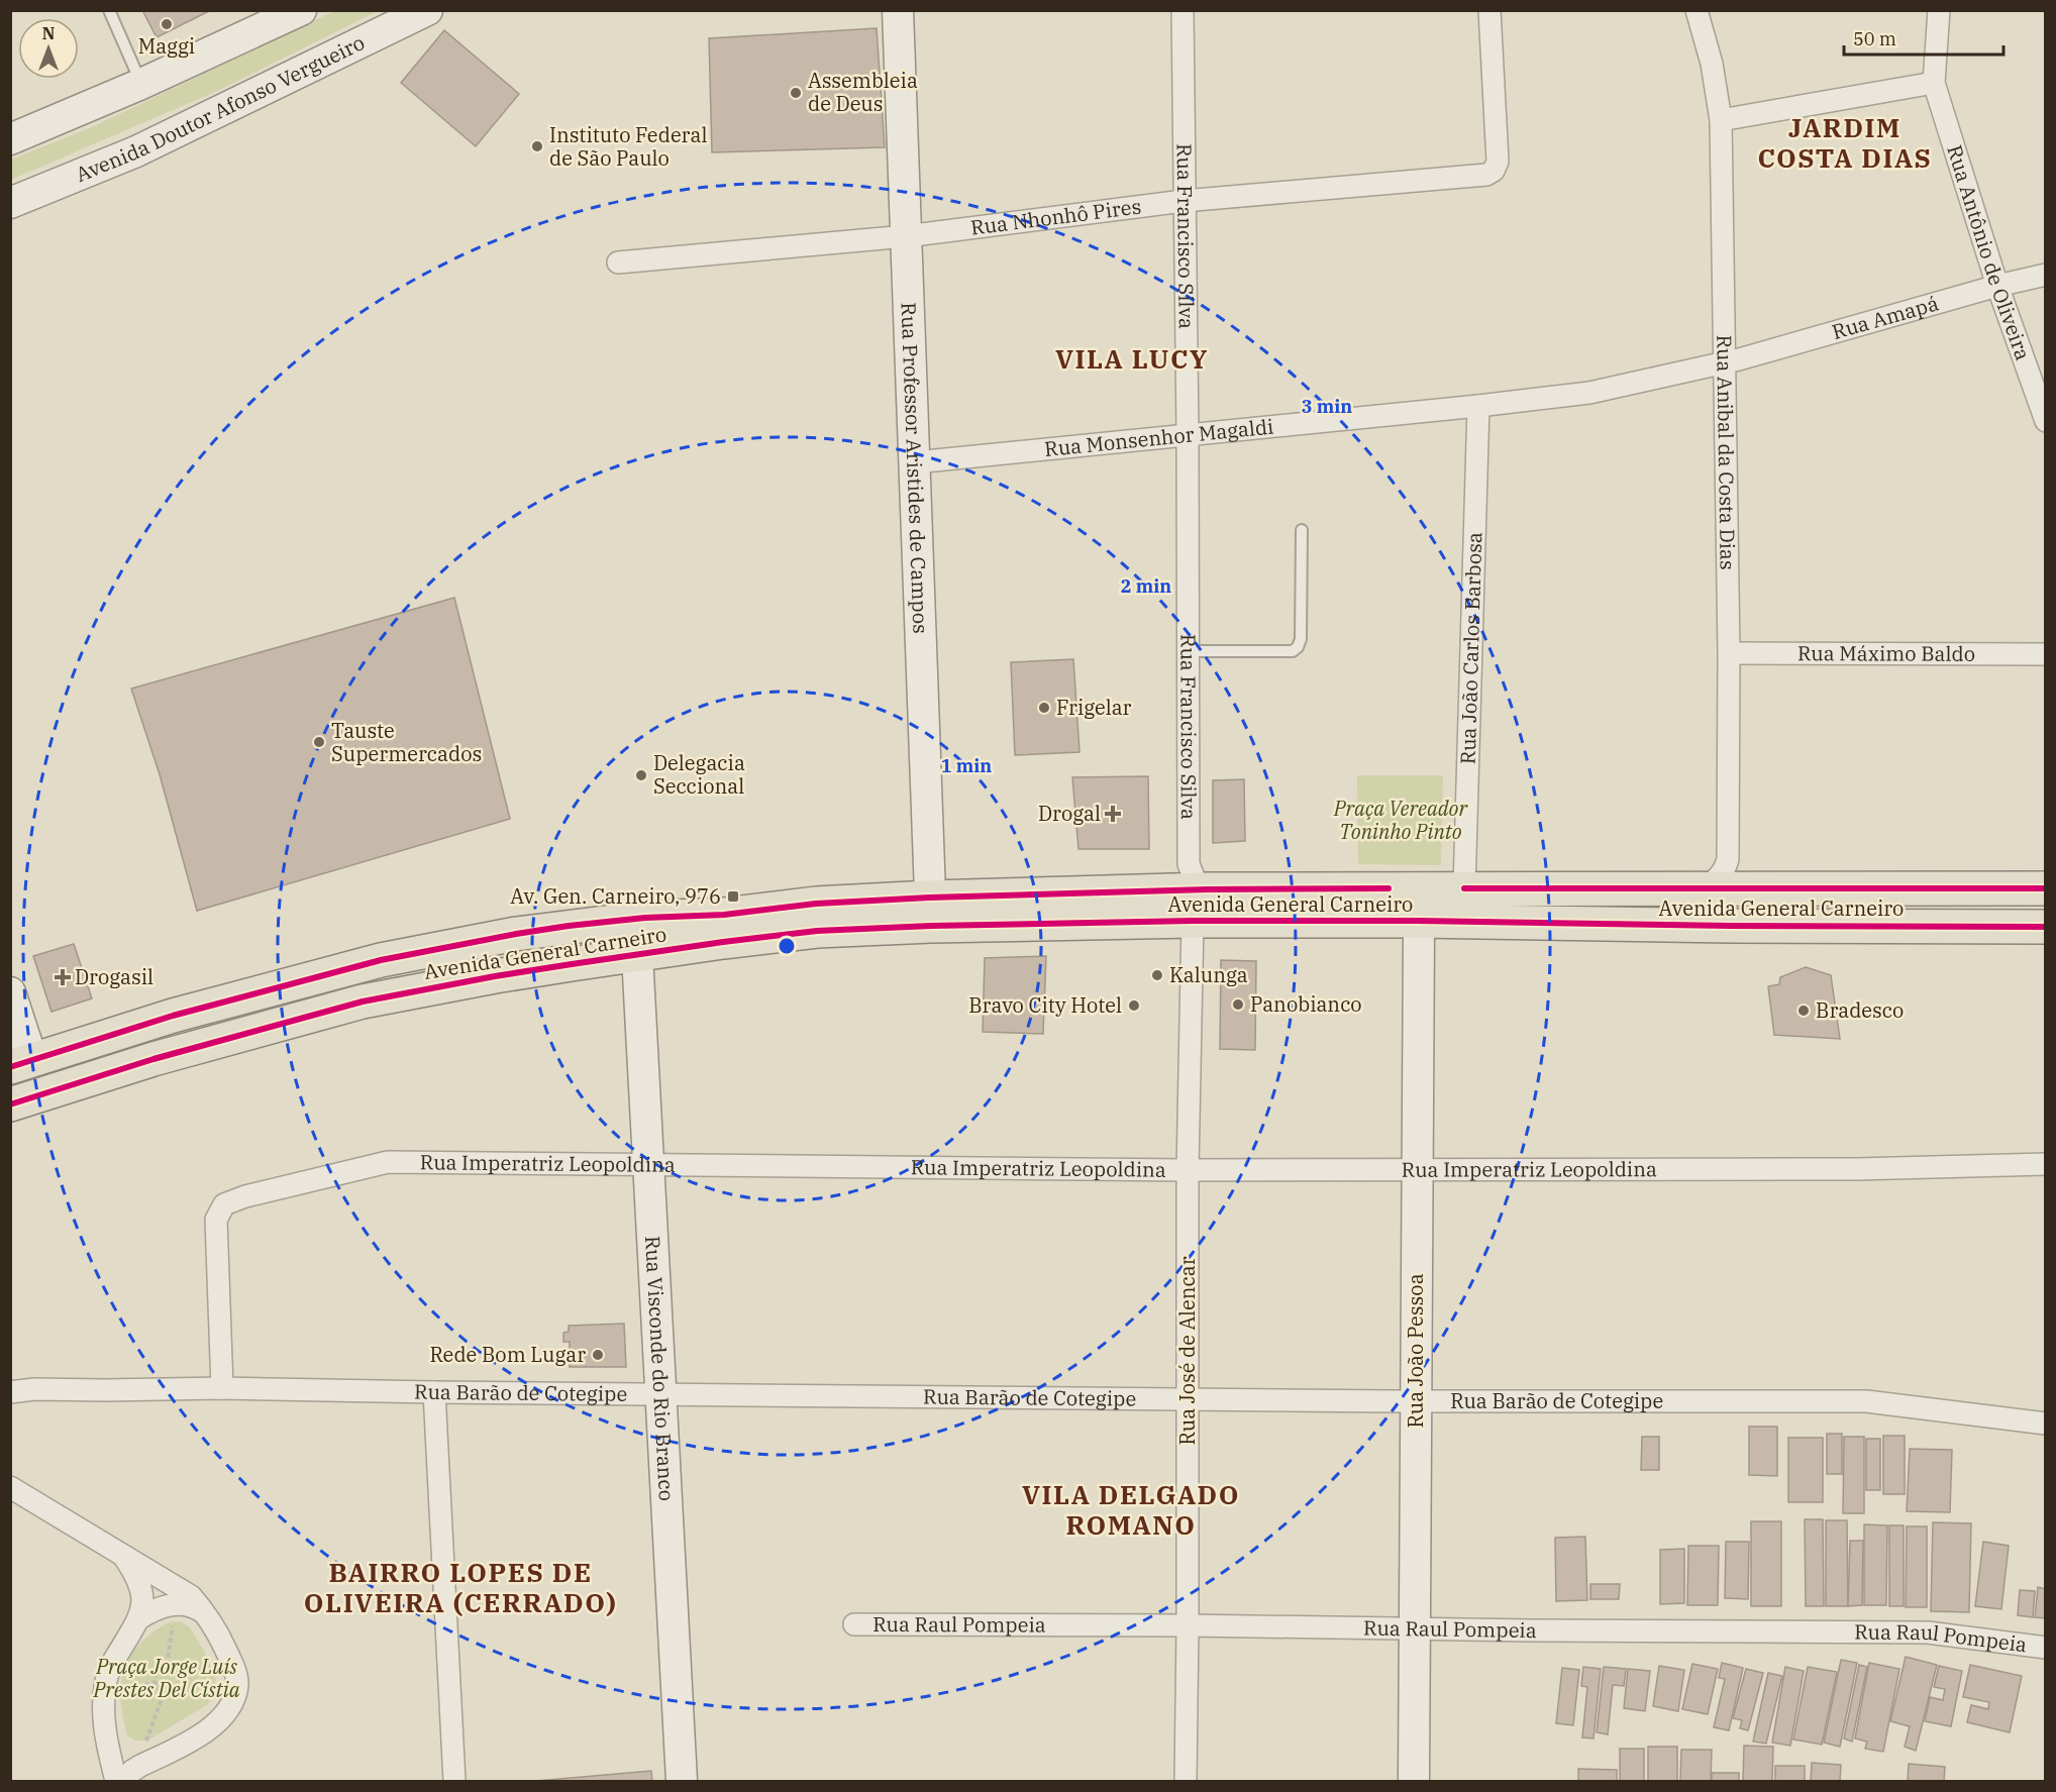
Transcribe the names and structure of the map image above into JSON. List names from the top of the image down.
{
  "streets": {
    "main road": [
      "Avenida Doutor Afonso Vergueiro",
      "Rua Professor Aristides de Campos",
      "Avenida General Carneiro",
      "Rua João Pessoa",
      "Rua Visconde do Rio Branco"
    ],
    "street": [
      "Rua Nhonhô Pires",
      "Rua Francisco Silva",
      "Rua Antônio de Oliveira",
      "Rua Amapá",
      "Rua Monsenhor Magaldi",
      "Rua Anibal da Costa Dias",
      "Rua João Carlos Barbosa",
      "Rua Máximo Baldo",
      "Rua Imperatriz Leopoldina",
      "Rua José de Alencar",
      "Rua Barão de Cotegipe",
      "Rua Raul Pompeia"
    ]
  },
  "crossings": [
    ["Rua Nhonhô Pires", "Rua Francisco Silva"],
    ["Rua Nhonhô Pires", "Rua Professor Aristides de Campos"],
    ["Rua Francisco Silva", "Rua Monsenhor Magaldi"],
    ["Rua Francisco Silva", "Avenida General Carneiro"],
    ["Rua Antônio de Oliveira", "Rua Amapá"],
    ["Rua Amapá", "Rua Monsenhor Magaldi"],
    ["Rua Amapá", "Rua Anibal da Costa Dias"],
    ["Rua Monsenhor Magaldi", "Rua Anibal da Costa Dias"],
    ["Rua Monsenhor Magaldi", "Rua Professor Aristides de Campos"],
    ["Rua Monsenhor Magaldi", "Rua João Carlos Barbosa"],
    ["Rua Anibal da Costa Dias", "Rua Máximo Baldo"],
    ["Rua Anibal da Costa Dias", "Avenida General Carneiro"],
    ["Rua Professor Aristides de Campos", "Avenida General Carneiro"],
    ["Rua João Carlos Barbosa", "Avenida General Carneiro"],
    ["Avenida General Carneiro", "Rua José de Alencar"],
    ["Avenida General Carneiro", "Rua João Pessoa"],
    ["Avenida General Carneiro", "Rua Visconde do Rio Branco"],
    ["Rua Imperatriz Leopoldina", "Rua José de Alencar"],
    ["Rua Imperatriz Leopoldina", "Rua João Pessoa"],
    ["Rua Imperatriz Leopoldina", "Rua Visconde do Rio Branco"],
    ["Rua Imperatriz Leopoldina", "Rua Barão de Cotegipe"],
    ["Rua José de Alencar", "Rua Barão de Cotegipe"],
    ["Rua José de Alencar", "Rua Raul Pompeia"],
    ["Rua João Pessoa", "Rua Barão de Cotegipe"],
    ["Rua João Pessoa", "Rua Raul Pompeia"],
    ["Rua Visconde do Rio Branco", "Rua Barão de Cotegipe"]
  ],
  "districts": [
    "JARDIM COSTA DIAS",
    "VILA LUCY",
    "VILA DELGADO ROMANO",
    "BAIRRO LOPES DE OLIVEIRA (CERRADO)"
  ],
  "parks": ["Praça Vereador Toninho Pinto", "Praça Jorge Luís Prestes Del Cístia"],
  "places": {
    "other": [
      "Maggi",
      "Assembleia de Deus",
      "Instituto Federal de São Paulo",
      "Frigelar",
      "Tauste Supermercados",
      "Delegacia Seccional",
      "Kalunga",
      "Panobianco",
      "Bravo City Hotel",
      "Bradesco",
      "Rede Bom Lugar"
    ],
    "health": ["Drogal", "Drogasil"],
    "transit": ["Av. Gen. Carneiro, 976"]
  },
  "scale_bar": "50 m",
  "north": "top",
  "rings": ["3 min", "2 min", "1 min"]
}
